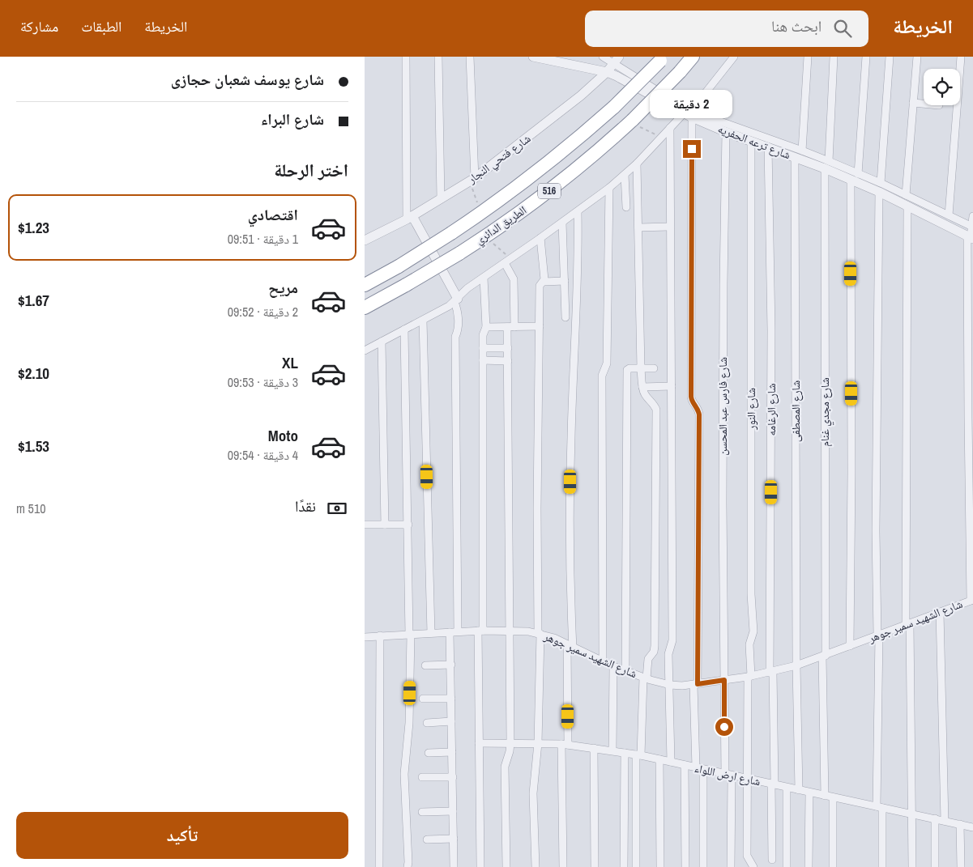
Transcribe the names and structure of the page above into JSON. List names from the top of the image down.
{
  "streets": {
    "highway": ["516", "الطريق الدائري"],
    "street": [
      "شارع ترعه الحفريه",
      "شارع فتحي النجار",
      "شارع فارس عبد المحسن",
      "شارع النور",
      "شارع الرغامه",
      "شارع المصطفى",
      "شارع مجدي غنام",
      "شارع الشهيد سمير جوهر",
      "شارع ارض اللواء"
    ]
  },
  "crossings": [
    ["شارع ترعه الحفريه", "شارع فتحي النجار"],
    ["شارع ترعه الحفريه", "شارع فارس عبد المحسن"],
    ["شارع ترعه الحفريه", "شارع النور"],
    ["شارع ترعه الحفريه", "شارع الرغامه"],
    ["شارع ترعه الحفريه", "شارع المصطفى"],
    ["شارع ترعه الحفريه", "شارع مجدي غنام"],
    ["شارع فارس عبد المحسن", "شارع الشهيد سمير جوهر"],
    ["شارع فارس عبد المحسن", "شارع ارض اللواء"],
    ["شارع النور", "شارع الشهيد سمير جوهر"],
    ["شارع النور", "شارع ارض اللواء"],
    ["شارع الرغامه", "شارع الشهيد سمير جوهر"],
    ["شارع الرغامه", "شارع ارض اللواء"],
    ["شارع المصطفى", "شارع الشهيد سمير جوهر"],
    ["شارع المصطفى", "شارع ارض اللواء"],
    ["شارع مجدي غنام", "شارع الشهيد سمير جوهر"],
    ["شارع مجدي غنام", "شارع ارض اللواء"]
  ],
  "page": {
    "header": "الخريطة",
    "search": "ابحث هنا",
    "nav": ["الخريطة", "الطبقات", "مشاركة"],
    "banner": ["شارع يوسف شعبان حجازى", "شارع البراء"],
    "bubble": "2 دقيقة",
    "heading": "اختر الرحلة",
    "list": [
      {
        "name": "اقتصادي",
        "note": "1 دقيقة · 09:51",
        "value": "$1.23"
      },
      {
        "name": "مريح",
        "note": "2 دقيقة · 09:52",
        "value": "$1.67"
      },
      {
        "name": "XL",
        "note": "3 دقيقة · 09:53",
        "value": "$2.10"
      },
      {
        "name": "Moto",
        "note": "4 دقيقة · 09:54",
        "value": "$1.53"
      }
    ],
    "pay": ["نقدًا", "510 m"],
    "buttons": "تأكيد"
  }
}
